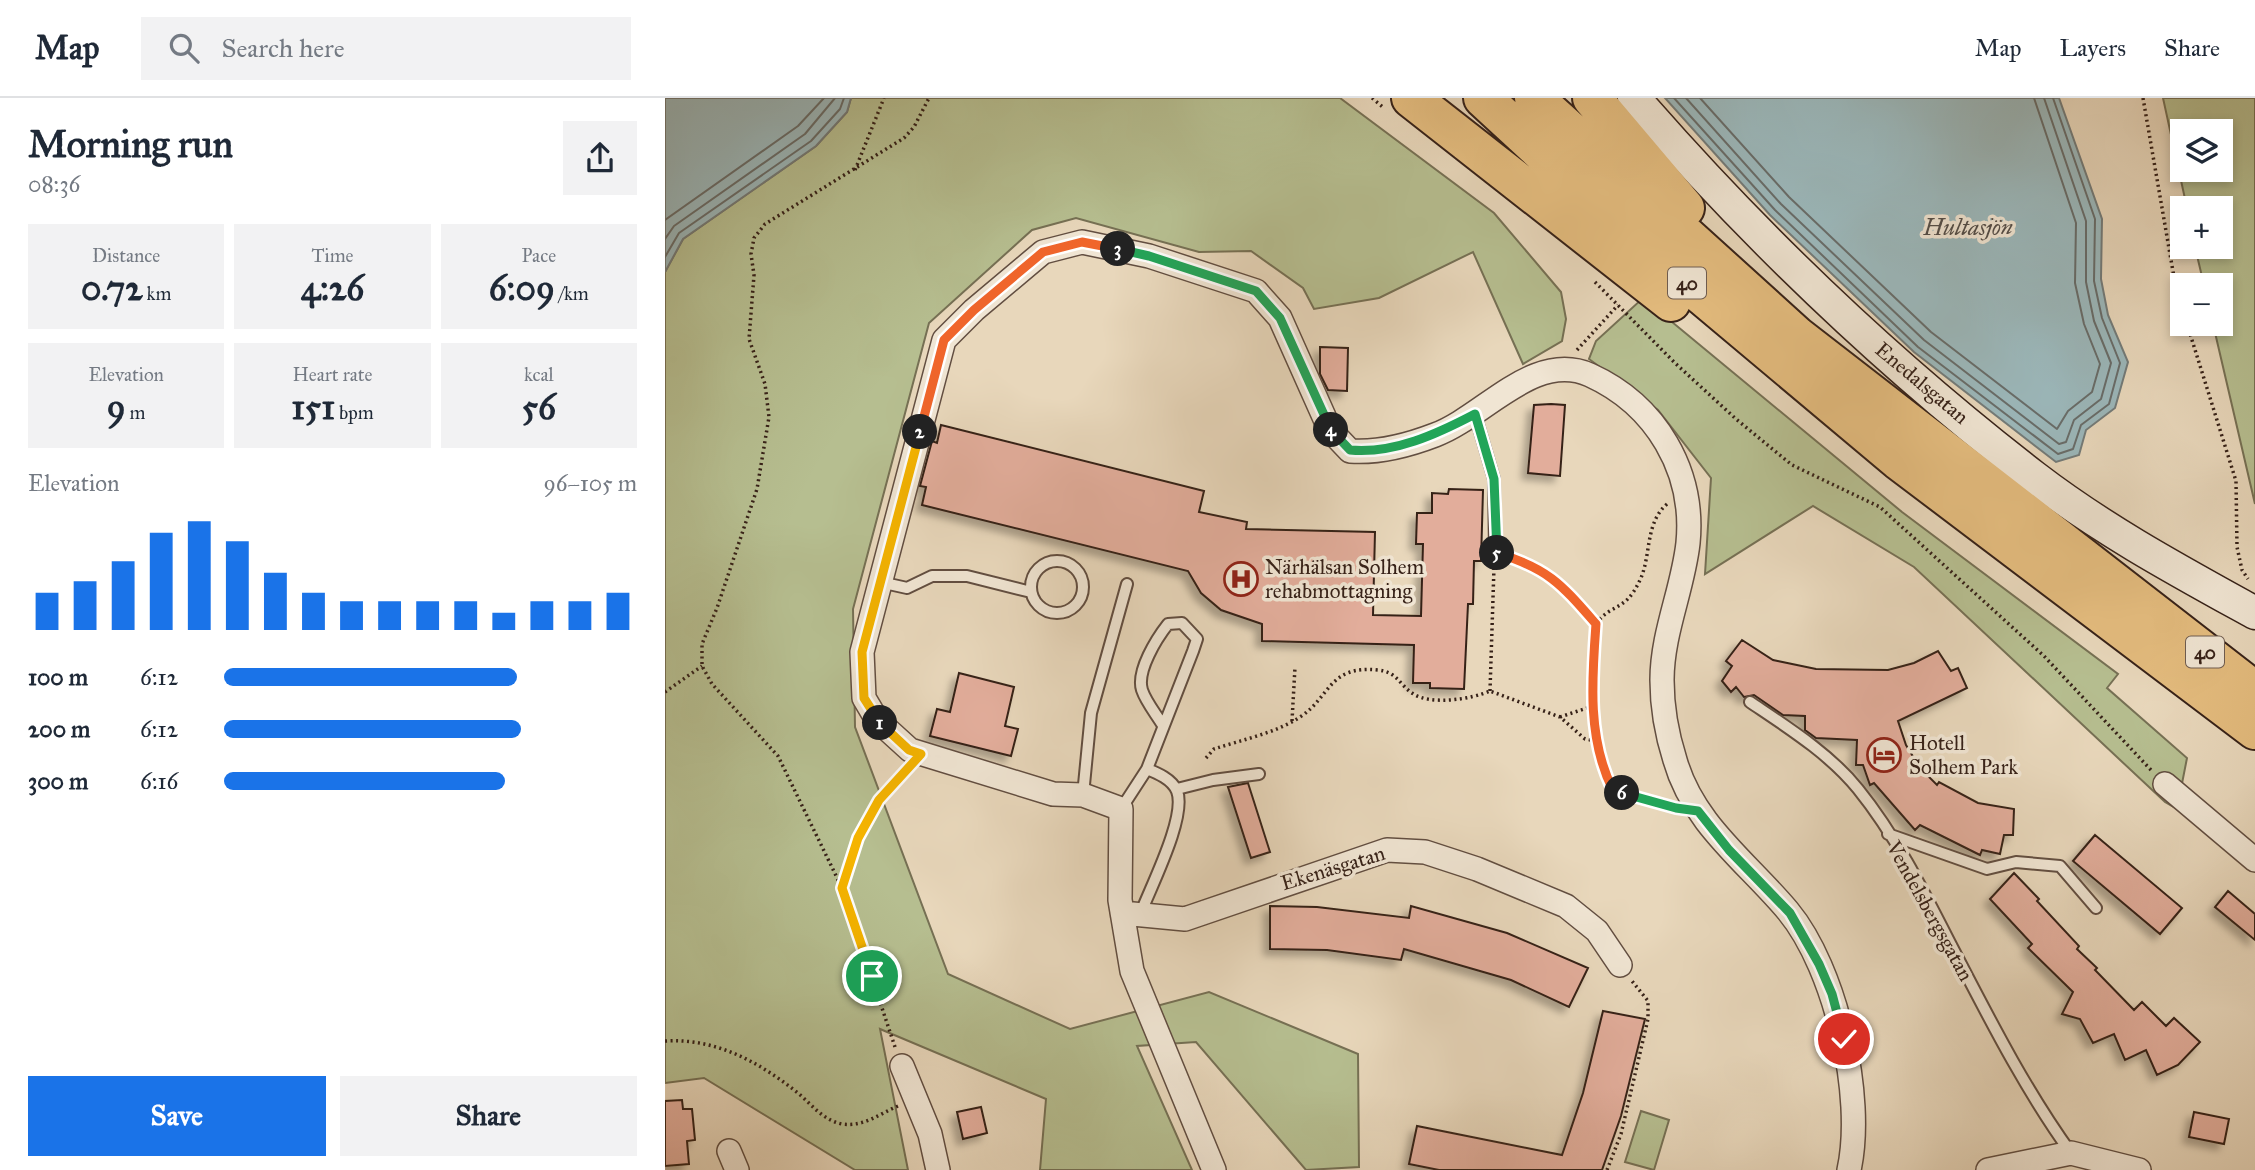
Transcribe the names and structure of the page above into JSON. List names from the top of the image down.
{
  "streets": {
    "highway": ["40"],
    "street": ["Enedalsgatan", "Ekenäsgatan"],
    "lane": ["Vendelsbergsgatan"]
  },
  "water": ["Hultasjön"],
  "places": {
    "hospital": ["Närhälsan Solhem rehabmottagning"],
    "hotel": ["Hotell Solhem Park"]
  },
  "page": {
    "header": "Map",
    "search": "Search here",
    "nav": ["Map", "Layers", "Share"],
    "heading": ["Morning run", "08:36"],
    "map_buttons": ["+", "−"],
    "stats": [
      ["Distance", "0.72 km"],
      ["Time", "4:26"],
      ["Pace", "6:09 /km"],
      ["Elevation", "9 m"],
      ["Heart rate", "151 bpm"],
      ["kcal", "56"]
    ],
    "pins": [
      "3",
      "4",
      "2",
      "5",
      "1",
      "6"
    ],
    "chart": ["Elevation", "96–105 m"],
    "list": [
      {
        "name": "100 m",
        "note": "6:12"
      },
      {
        "name": "200 m",
        "note": "6:12"
      },
      {
        "name": "300 m",
        "note": "6:16"
      }
    ],
    "buttons": ["Save", "Share"]
  }
}
